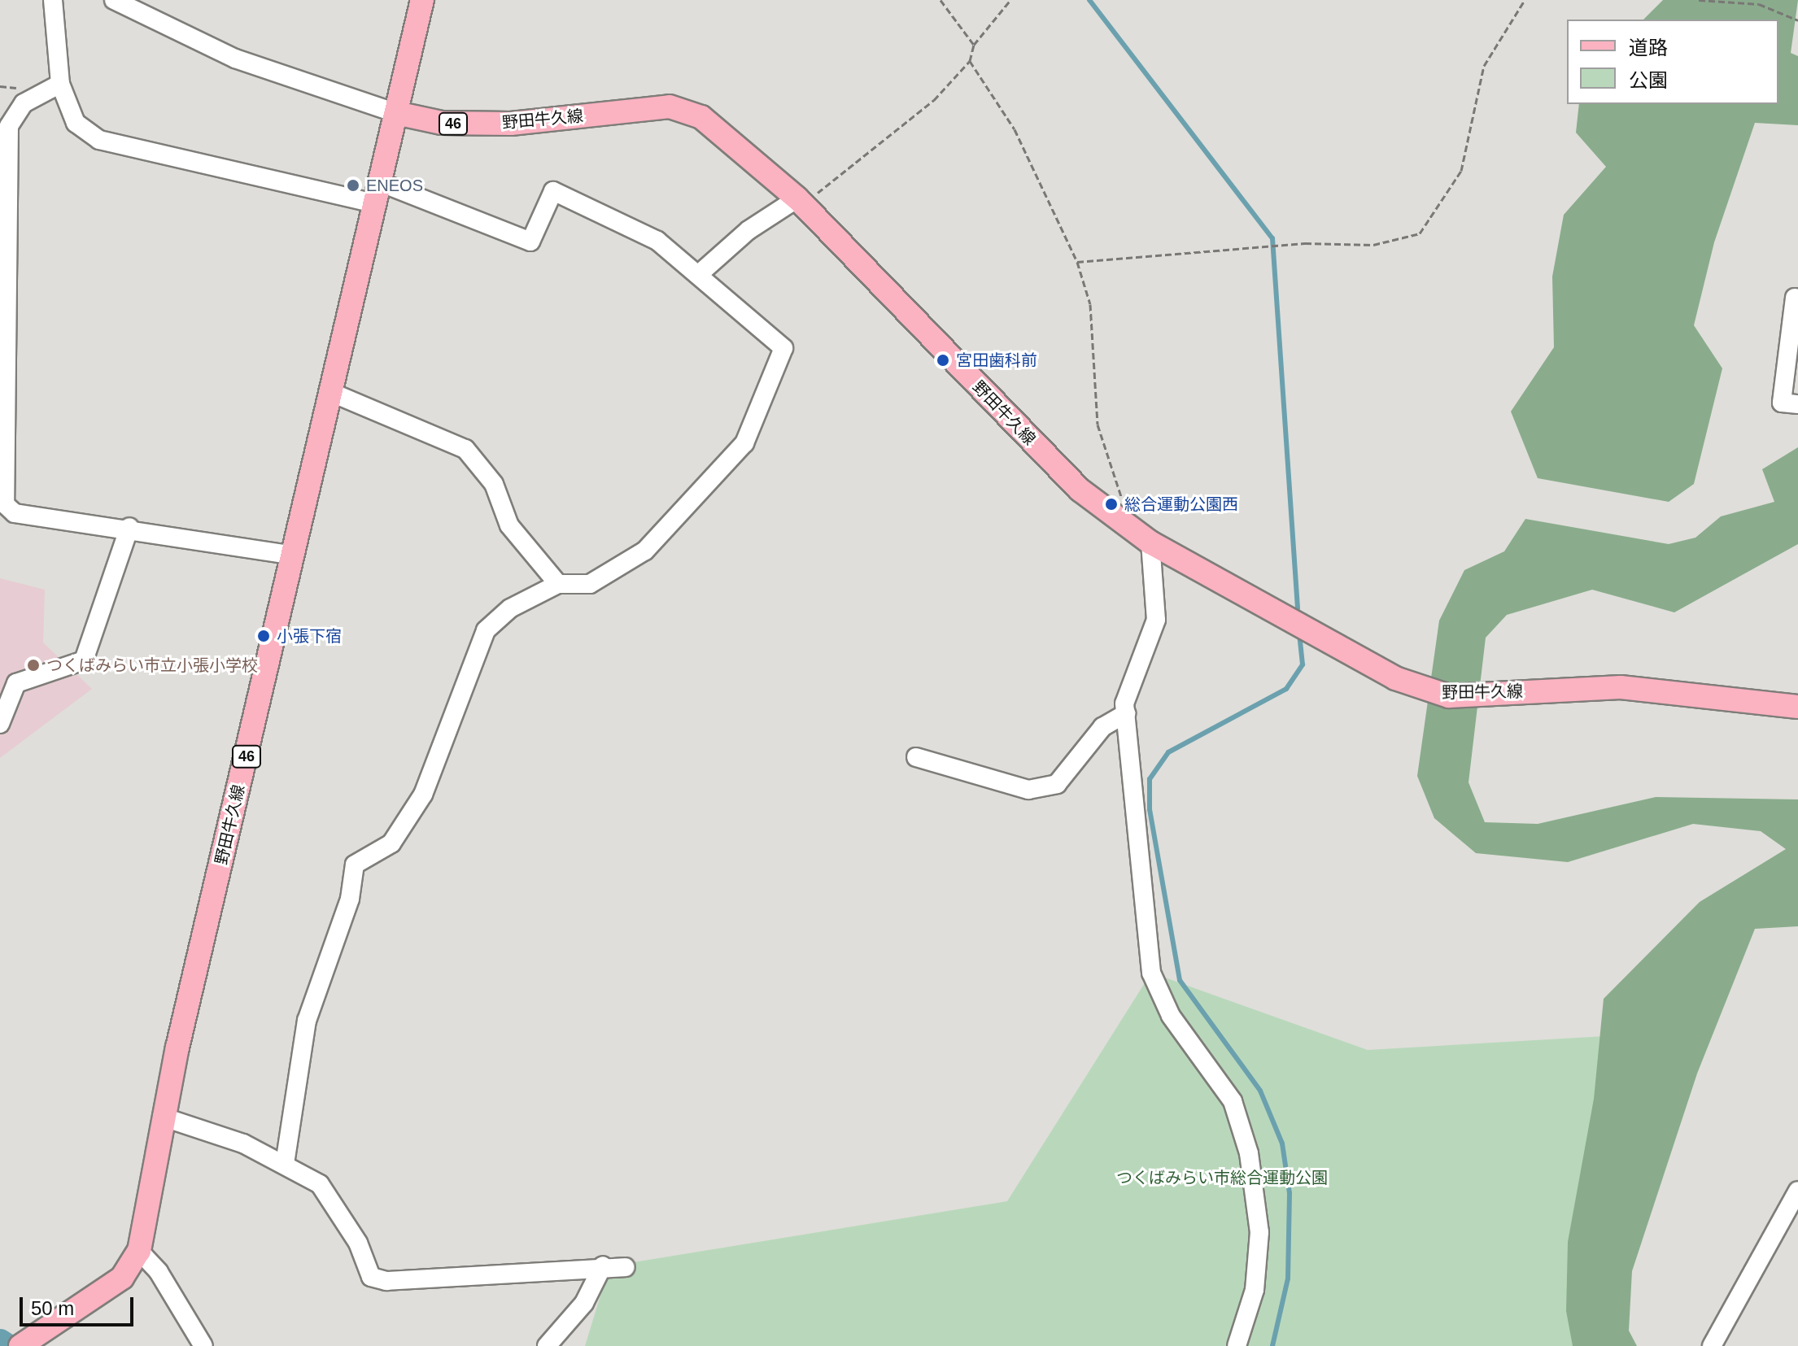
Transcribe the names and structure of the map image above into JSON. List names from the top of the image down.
{
  "streets": {
    "main road": ["野田牛久線", "46"]
  },
  "parks": ["つくばみらい市総合運動公園"],
  "places": [
    "ENEOS",
    "宮田歯科前",
    "総合運動公園西",
    "小張下宿",
    "つくばみらい市立小張小学校"
  ],
  "legend": ["道路", "公園"],
  "scale_bar": "50 m"
}
